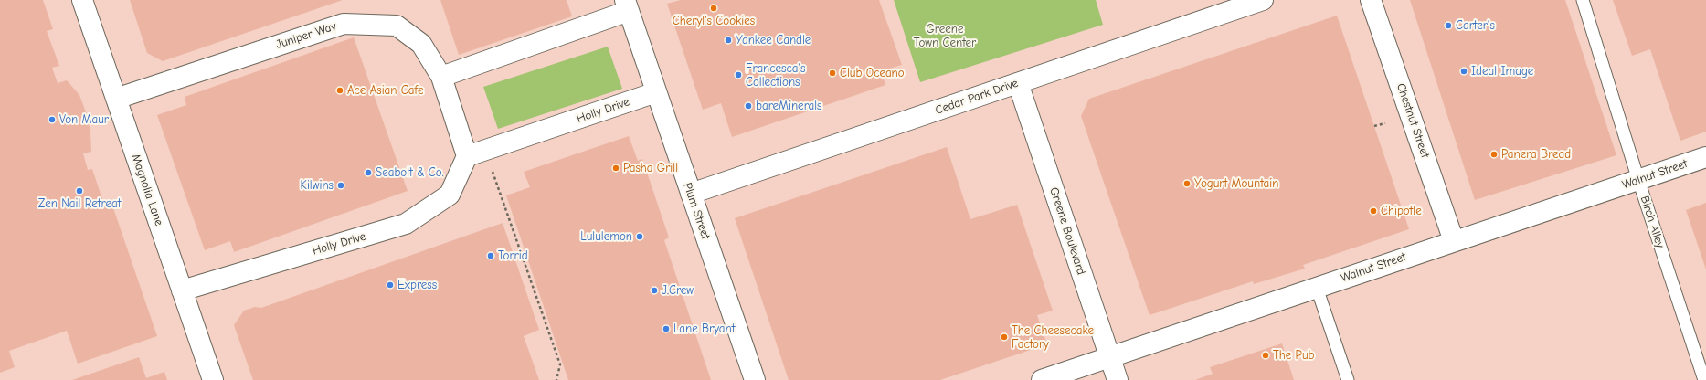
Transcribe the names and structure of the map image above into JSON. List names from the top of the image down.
{
  "streets": {
    "street": [
      "Juniper Way",
      "Cedar Park Drive",
      "Holly Drive",
      "Chestnut Street",
      "Walnut Street",
      "Magnolia Lane",
      "Plum Street",
      "Greene Boulevard"
    ],
    "lane": ["Birch Alley"]
  },
  "crossings": [
    ["Juniper Way", "Holly Drive"],
    ["Juniper Way", "Magnolia Lane"],
    ["Cedar Park Drive", "Plum Street"],
    ["Cedar Park Drive", "Greene Boulevard"],
    ["Holly Drive", "Magnolia Lane"],
    ["Holly Drive", "Plum Street"],
    ["Chestnut Street", "Walnut Street"],
    ["Walnut Street", "Birch Alley"],
    ["Walnut Street", "Greene Boulevard"]
  ],
  "parks": ["Greene Town Center"],
  "places": [
    "Cheryl's Cookies",
    "Carter's",
    "Yankee Candle",
    "Ideal Image",
    "Club Oceano",
    "Francesca's Collections",
    "Ace Asian Cafe",
    "bareMinerals",
    "Von Maur",
    "Panera Bread",
    "Pasha Grill",
    "Seabolt & Co.",
    "Yogurt Mountain",
    "Kilwins",
    "Zen Nail Retreat",
    "Chipotle",
    "Lululemon",
    "Torrid",
    "Express",
    "J.Crew",
    "Lane Bryant",
    "The Cheesecake Factory",
    "The Pub"
  ]
}
